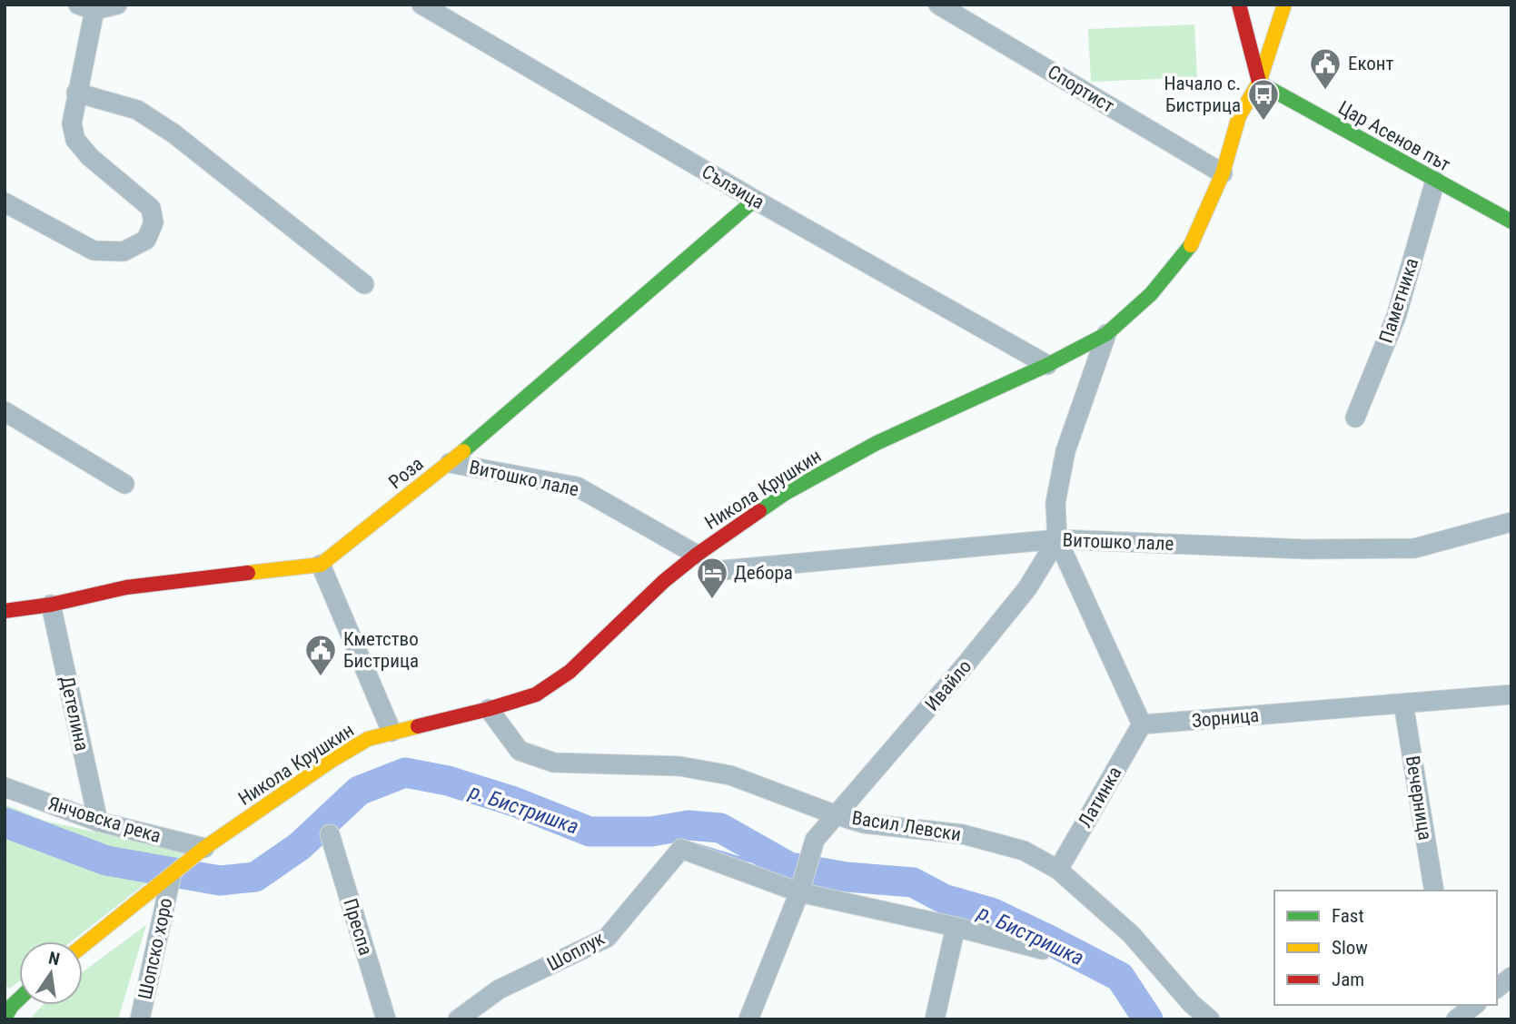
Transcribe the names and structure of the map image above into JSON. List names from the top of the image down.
{
  "streets": {
    "street": [
      "Спортист",
      "Цар Асенов път",
      "Сълзица",
      "Паметника",
      "Роза",
      "Витошко лале",
      "Никола Крушкин",
      "Ивайло",
      "Детелина",
      "Зорница",
      "Латинка",
      "Вечерница",
      "Янчовска река",
      "Васил Левски",
      "Преспа",
      "Шопско хоро",
      "Шоплук"
    ]
  },
  "crossings": [
    ["Спортист", "Никола Крушкин"],
    ["Цар Асенов път", "Паметника"],
    ["Цар Асенов път", "Никола Крушкин"],
    ["Сълзица", "Роза"],
    ["Сълзица", "Никола Крушкин"],
    ["Роза", "Витошко лале"],
    ["Витошко лале", "Никола Крушкин"],
    ["Витошко лале", "Ивайло"],
    ["Никола Крушкин", "Янчовска река"],
    ["Никола Крушкин", "Васил Левски"],
    ["Никола Крушкин", "Шопско хоро"],
    ["Ивайло", "Васил Левски"],
    ["Ивайло", "Шоплук"],
    ["Детелина", "Янчовска река"],
    ["Зорница", "Латинка"],
    ["Зорница", "Вечерница"],
    ["Латинка", "Васил Левски"]
  ],
  "water": ["р. Бистришка"],
  "places": {
    "public building": ["Еконт", "Кметство Бистрица"],
    "bus stop": ["Начало с. Бистрица"],
    "hotel": ["Дебора"]
  },
  "legend": ["Fast", "Slow", "Jam"],
  "north": "top"
}
